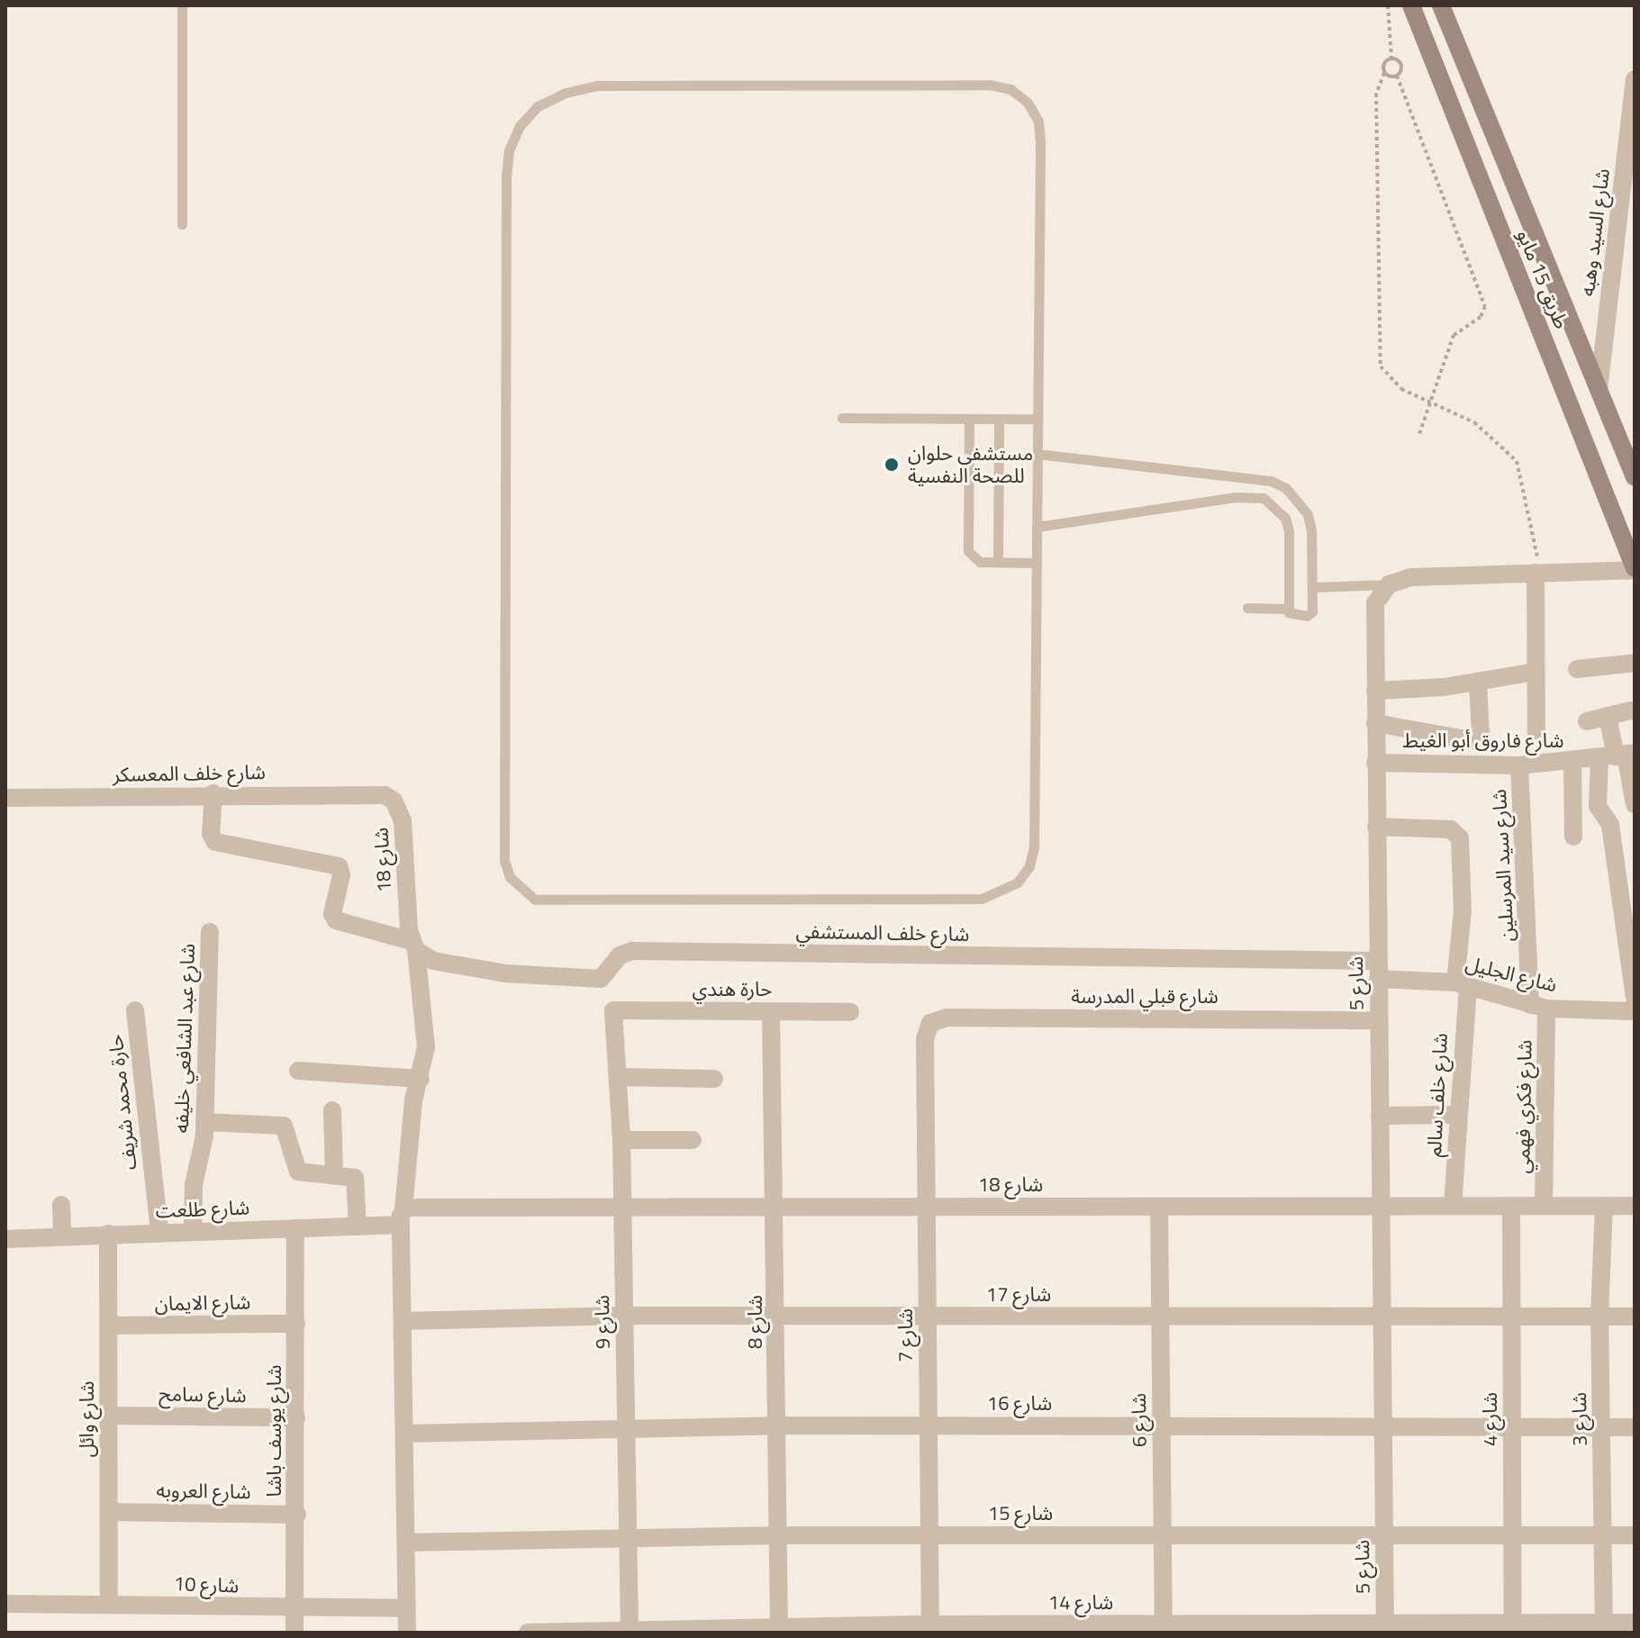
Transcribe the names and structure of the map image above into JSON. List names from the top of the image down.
{
  "streets": {
    "main road": ["طريق 15 مايو"],
    "street": [
      "شارع السيد وهبه",
      "شارع فاروق أبو الغيط",
      "شارع خلف المعسكر",
      "شارع 18",
      "شارع سيد المرسلين",
      "شارع خلف المستشفي",
      "شارع الجليل",
      "شارع 5",
      "حارة هندي",
      "شارع قبلي المدرسة",
      "شارع عبد الشافعي خليفه",
      "شارع خلف سالم",
      "حارة محمد شريف",
      "شارع فكري فهمي",
      "شارع طلعت",
      "شارع 17",
      "شارع الايمان",
      "شارع 9",
      "شارع 8",
      "شارع 7",
      "شارع سامح",
      "شارع 16",
      "شارع وائل",
      "شارع 4",
      "شارع 3",
      "شارع 6",
      "شارع يوسف باشا",
      "شارع العروبه",
      "شارع 15",
      "شارع 10",
      "شارع 14"
    ]
  },
  "crossings": [
    ["شارع السيد وهبه", "طريق 15 مايو"],
    ["شارع فاروق أبو الغيط", "شارع سيد المرسلين"],
    ["شارع فاروق أبو الغيط", "شارع 5"],
    ["شارع خلف المعسكر", "شارع 18"],
    ["شارع خلف المعسكر", "شارع خلف المستشفي"],
    ["شارع 18", "شارع خلف المستشفي"],
    ["شارع 18", "شارع 5"],
    ["شارع 18", "شارع خلف سالم"],
    ["شارع 18", "شارع فكري فهمي"],
    ["شارع 18", "شارع طلعت"],
    ["شارع 18", "شارع 9"],
    ["شارع 18", "شارع 8"],
    ["شارع 18", "شارع 7"],
    ["شارع 18", "شارع 4"],
    ["شارع 18", "شارع 3"],
    ["شارع 18", "شارع 6"],
    ["شارع سيد المرسلين", "شارع الجليل"],
    ["شارع سيد المرسلين", "شارع فكري فهمي"],
    ["شارع خلف المستشفي", "شارع الجليل"],
    ["شارع خلف المستشفي", "شارع 5"],
    ["شارع الجليل", "شارع 5"],
    ["شارع الجليل", "شارع خلف سالم"],
    ["شارع الجليل", "شارع فكري فهمي"],
    ["شارع 5", "شارع قبلي المدرسة"],
    ["شارع 5", "شارع خلف سالم"],
    ["شارع 5", "شارع 17"],
    ["شارع 5", "شارع 16"],
    ["شارع 5", "شارع 15"],
    ["شارع 5", "شارع 14"],
    ["حارة هندي", "شارع 9"],
    ["حارة هندي", "شارع 8"],
    ["شارع قبلي المدرسة", "شارع 7"],
    ["شارع عبد الشافعي خليفه", "شارع طلعت"],
    ["حارة محمد شريف", "شارع طلعت"],
    ["شارع طلعت", "شارع وائل"],
    ["شارع طلعت", "شارع يوسف باشا"],
    ["شارع 17", "شارع 9"],
    ["شارع 17", "شارع 8"],
    ["شارع 17", "شارع 7"],
    ["شارع 17", "شارع 4"],
    ["شارع 17", "شارع 3"],
    ["شارع 17", "شارع 6"],
    ["شارع الايمان", "شارع وائل"],
    ["شارع الايمان", "شارع يوسف باشا"],
    ["شارع 9", "شارع 16"],
    ["شارع 9", "شارع 15"],
    ["شارع 9", "شارع 14"],
    ["شارع 8", "شارع 16"],
    ["شارع 8", "شارع 15"],
    ["شارع 8", "شارع 14"],
    ["شارع 7", "شارع 16"],
    ["شارع 7", "شارع 15"],
    ["شارع 7", "شارع 14"],
    ["شارع سامح", "شارع وائل"],
    ["شارع سامح", "شارع يوسف باشا"],
    ["شارع 16", "شارع 4"],
    ["شارع 16", "شارع 3"],
    ["شارع 16", "شارع 6"],
    ["شارع وائل", "شارع العروبه"],
    ["شارع وائل", "شارع 10"],
    ["شارع 4", "شارع 15"],
    ["شارع 4", "شارع 14"],
    ["شارع 3", "شارع 15"],
    ["شارع 3", "شارع 14"],
    ["شارع 6", "شارع 15"],
    ["شارع 6", "شارع 14"],
    ["شارع يوسف باشا", "شارع العروبه"],
    ["شارع يوسف باشا", "شارع 10"]
  ],
  "places": ["مستشفي حلوان للصحة النفسية"]
}
